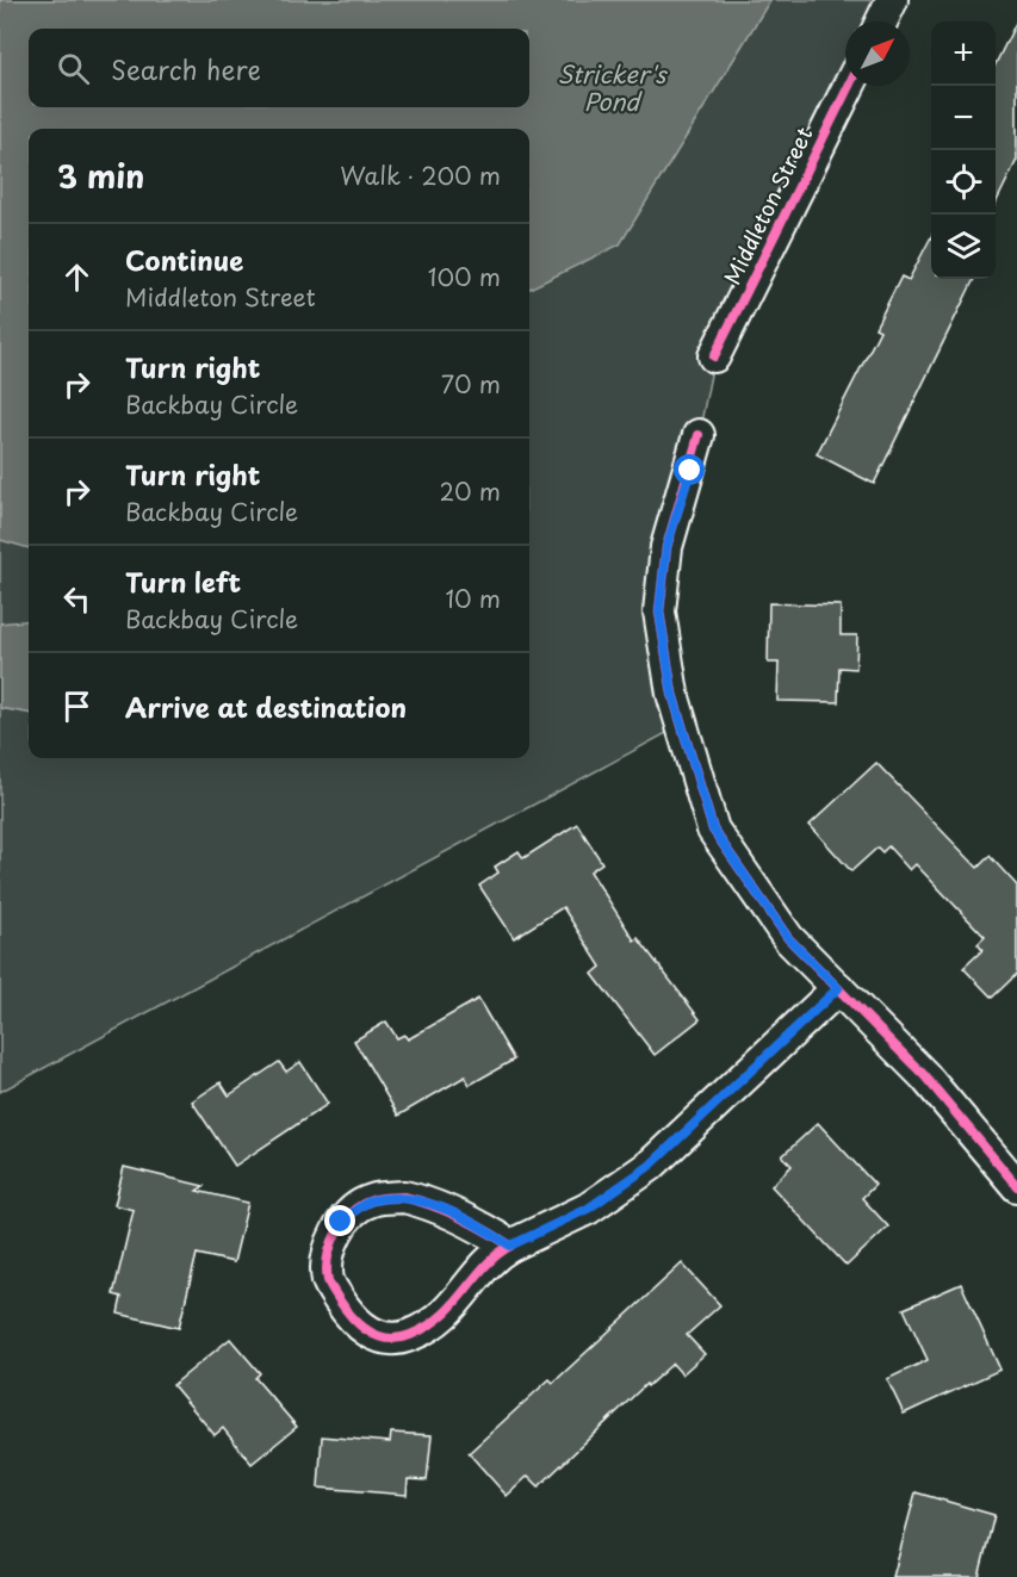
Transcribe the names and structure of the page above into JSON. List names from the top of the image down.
{
  "streets": {
    "street": ["Middleton Street"]
  },
  "water": ["Stricker's Pond"],
  "north": "top right",
  "page": {
    "map_buttons": ["+", "−"],
    "search": "Search here",
    "heading": ["3 min", "Walk · 200 m"],
    "list": [
      ["Continue", "Middleton Street", "100 m"],
      ["Turn right", "Backbay Circle", "70 m"],
      ["Turn right", "Backbay Circle", "20 m"],
      ["Turn left", "Backbay Circle", "10 m"],
      "Arrive at destination"
    ]
  }
}
